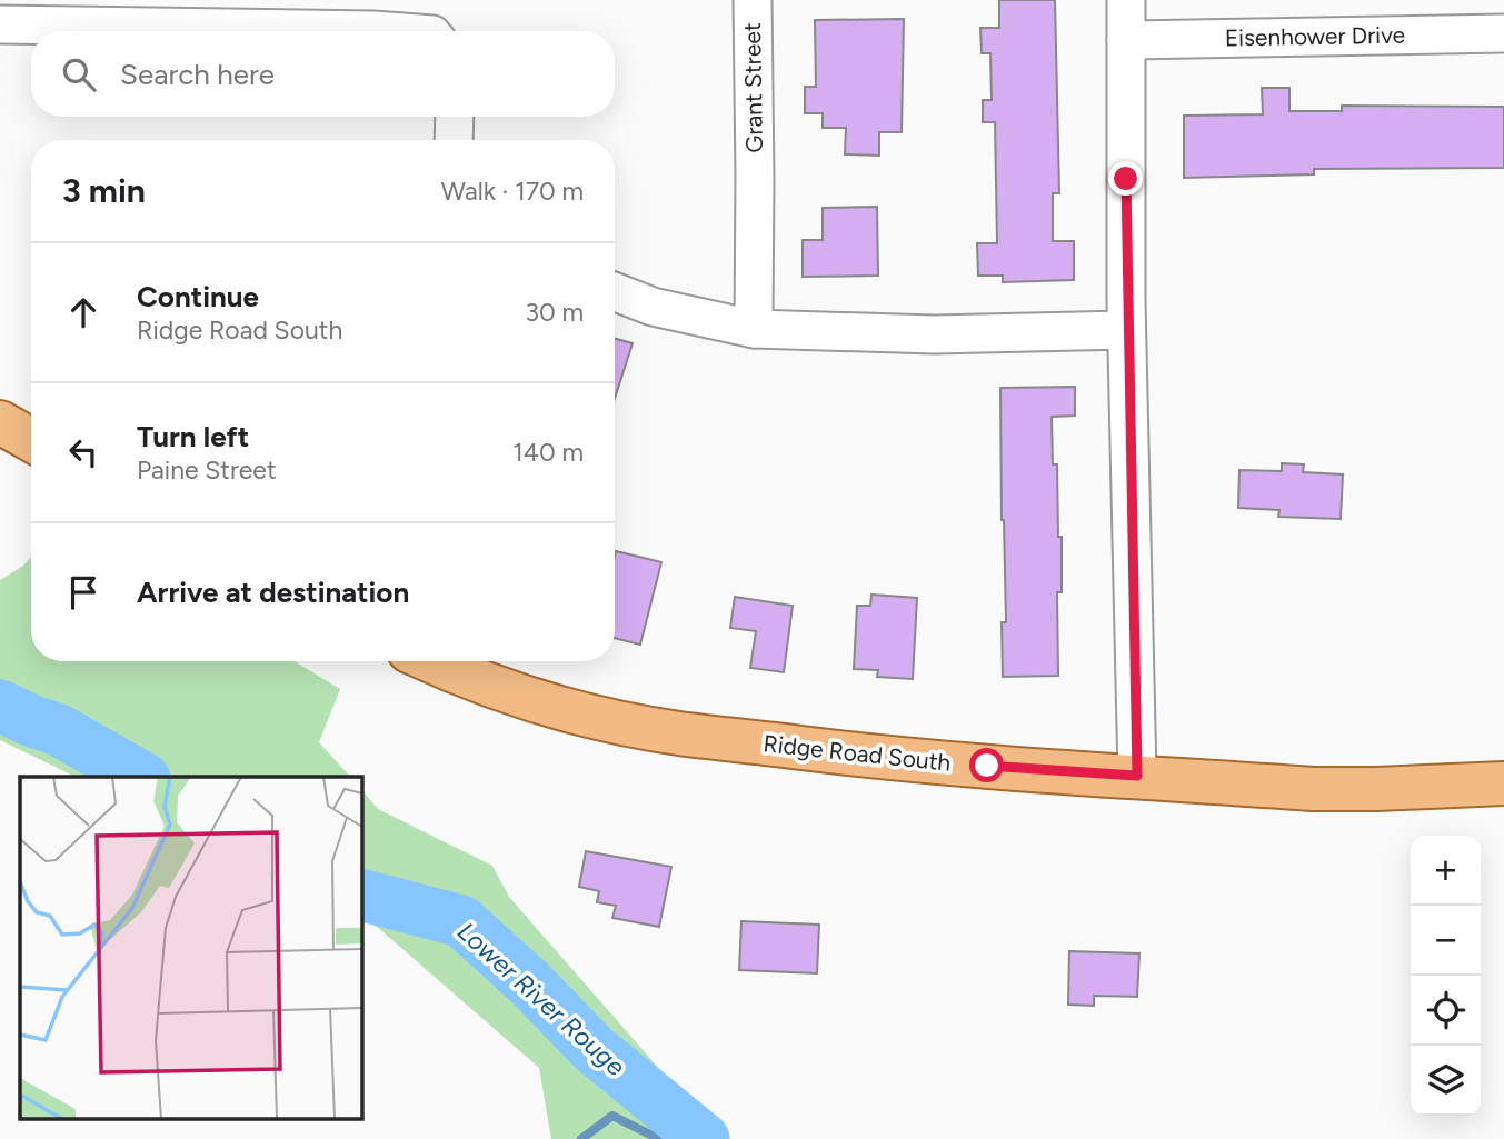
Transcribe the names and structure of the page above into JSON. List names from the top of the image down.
{
  "streets": {
    "main road": ["Ridge Road South"],
    "street": ["Eisenhower Drive", "Grant Street"]
  },
  "water": ["Lower River Rouge"],
  "page": {
    "search": "Search here",
    "heading": ["3 min", "Walk · 170 m"],
    "list": [
      ["Continue", "Ridge Road South", "30 m"],
      ["Turn left", "Paine Street", "140 m"],
      "Arrive at destination"
    ],
    "map_buttons": ["+", "−"]
  }
}
